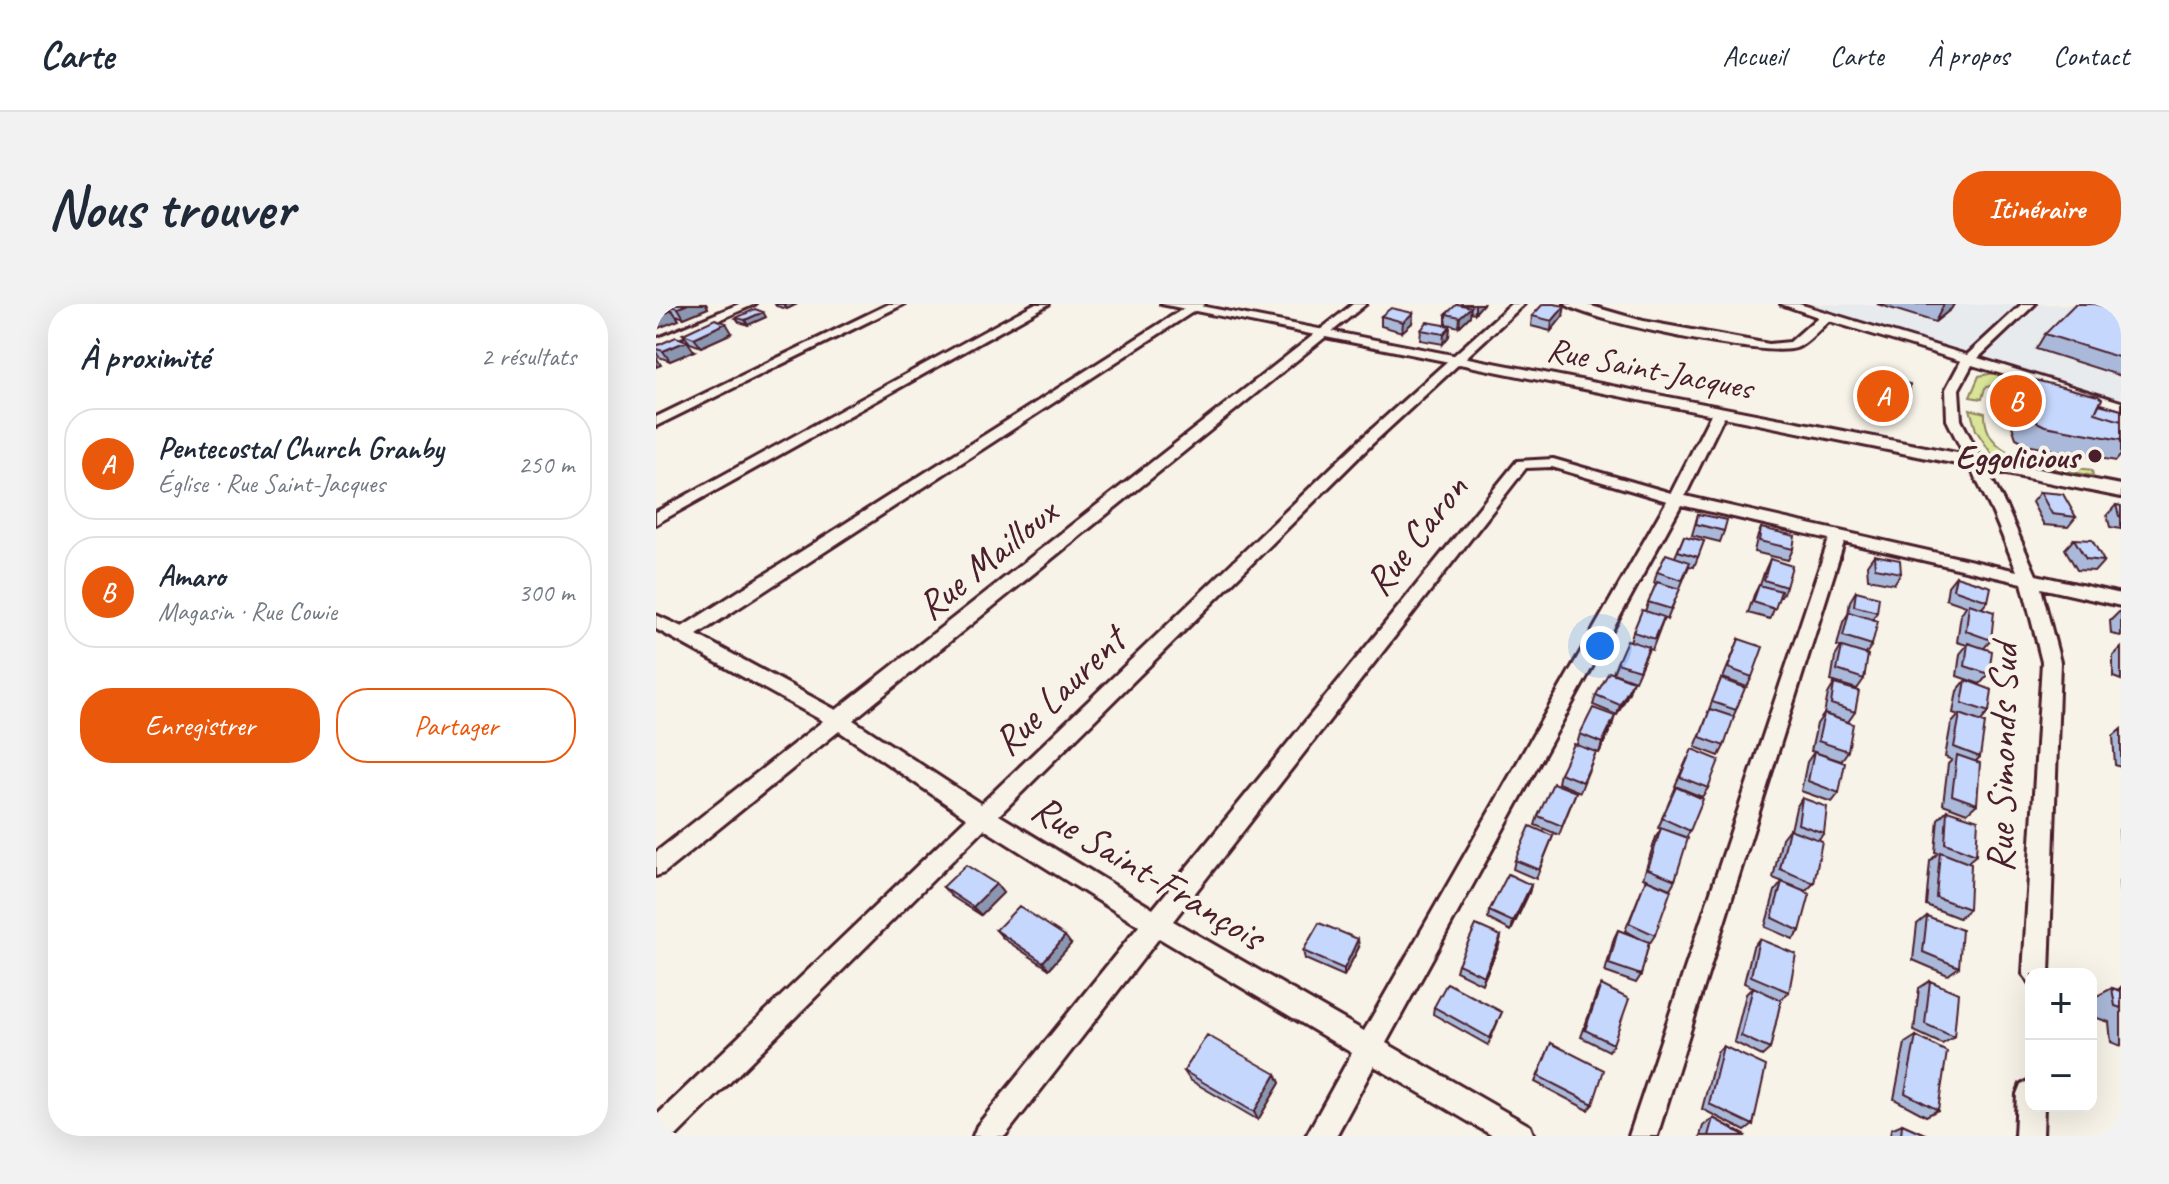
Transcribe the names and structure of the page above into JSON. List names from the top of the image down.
{
  "streets": {
    "main road": ["Rue Saint-Jacques"],
    "street": [
      "Rue Caron",
      "Rue Mailloux",
      "Rue Laurent",
      "Rue Simonds Sud",
      "Rue Saint-François"
    ]
  },
  "crossings": [
    ["Rue Saint-Jacques", "Rue Mailloux"],
    ["Rue Saint-Jacques", "Rue Laurent"],
    ["Rue Saint-Jacques", "Rue Simonds Sud"],
    ["Rue Caron", "Rue Simonds Sud"],
    ["Rue Caron", "Rue Saint-François"],
    ["Rue Mailloux", "Rue Saint-François"],
    ["Rue Laurent", "Rue Saint-François"]
  ],
  "places": ["Eggolicious"],
  "page": {
    "header": "Carte",
    "nav": [
      "Accueil",
      "Carte",
      "À propos",
      "Contact"
    ],
    "buttons": [
      "Itinéraire",
      ["Enregistrer", "Partager"]
    ],
    "title": "Nous trouver",
    "heading": ["À proximité", "2 résultats"],
    "pins": ["A", "B"],
    "list": [
      {
        "mark": "A",
        "name": "Pentecostal Church Granby",
        "note": "Église · Rue Saint-Jacques",
        "value": "250 m"
      },
      {
        "mark": "B",
        "name": "Amaro",
        "note": "Magasin · Rue Cowie",
        "value": "300 m"
      }
    ],
    "map_buttons": ["+", "−"]
  }
}
